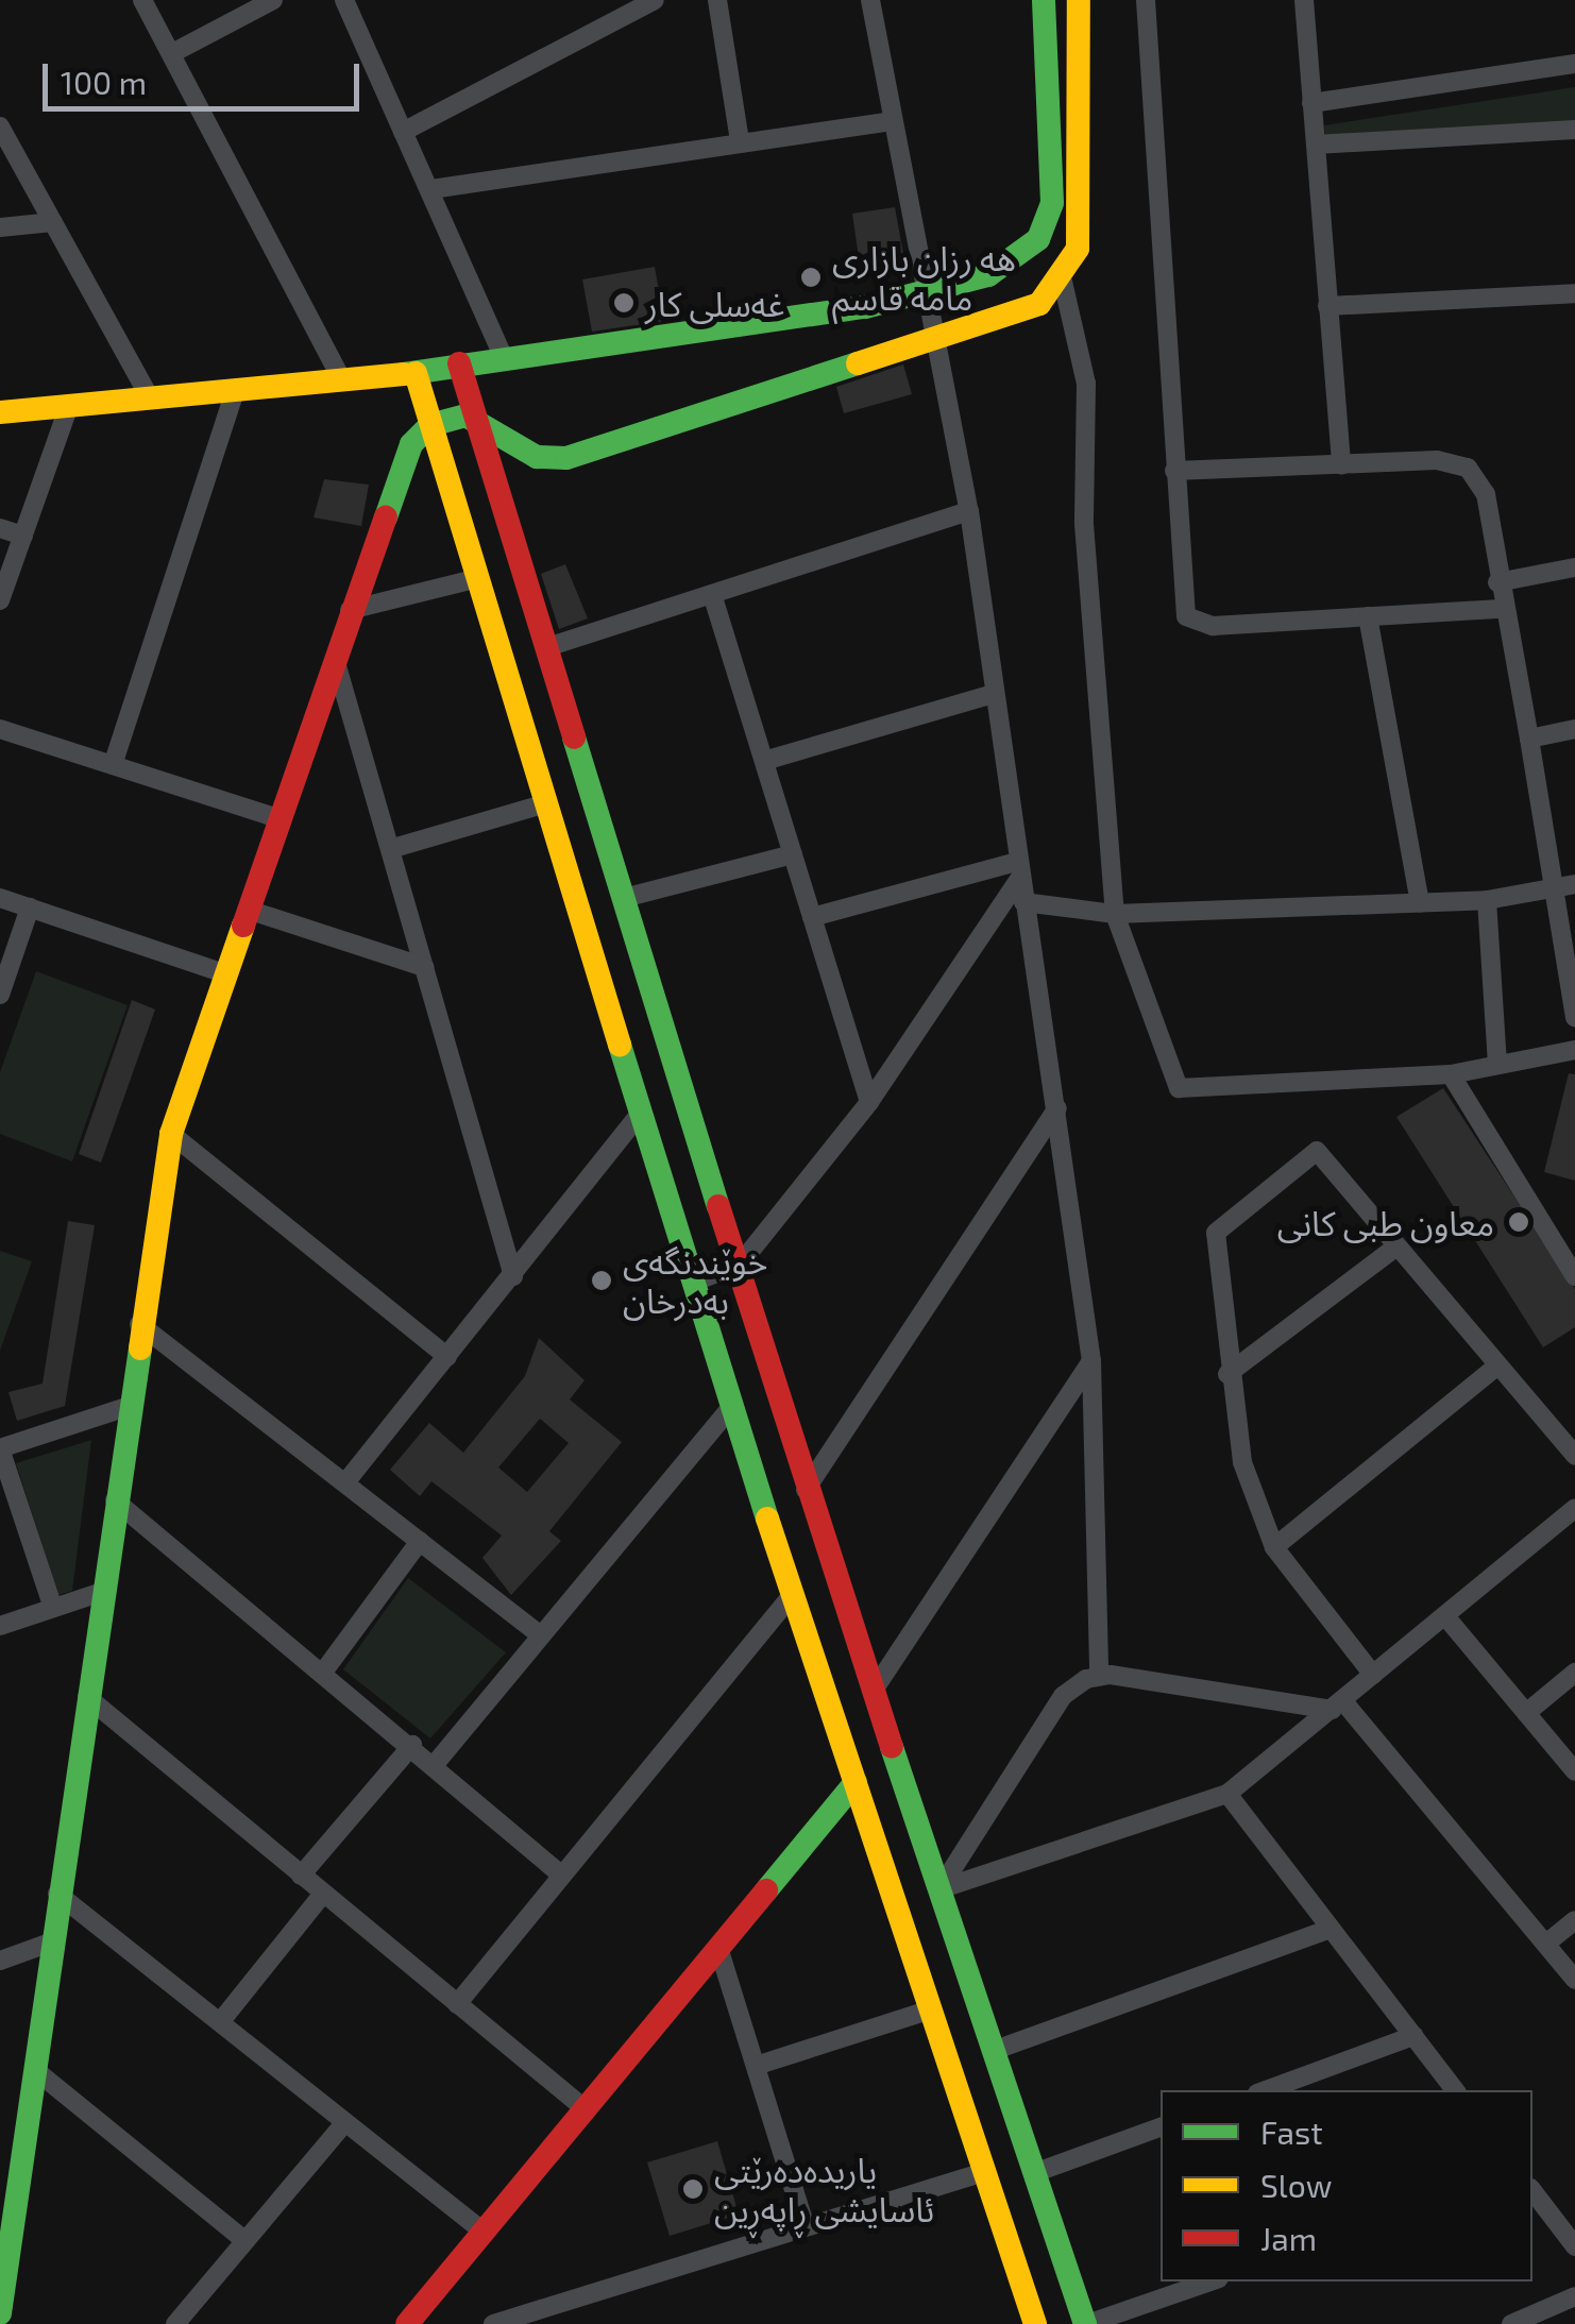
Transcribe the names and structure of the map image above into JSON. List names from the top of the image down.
{
  "places": [
    "هه رزان بازارى مامه قاسم",
    "غەسلی کار",
    "معاون طبی کانی",
    "خوێندنگەی بەدرخان",
    "یاریدەدەرێتی ئاسایشی ڕاپەڕین"
  ],
  "legend": ["Fast", "Slow", "Jam"],
  "scale_bar": "100 m"
}
